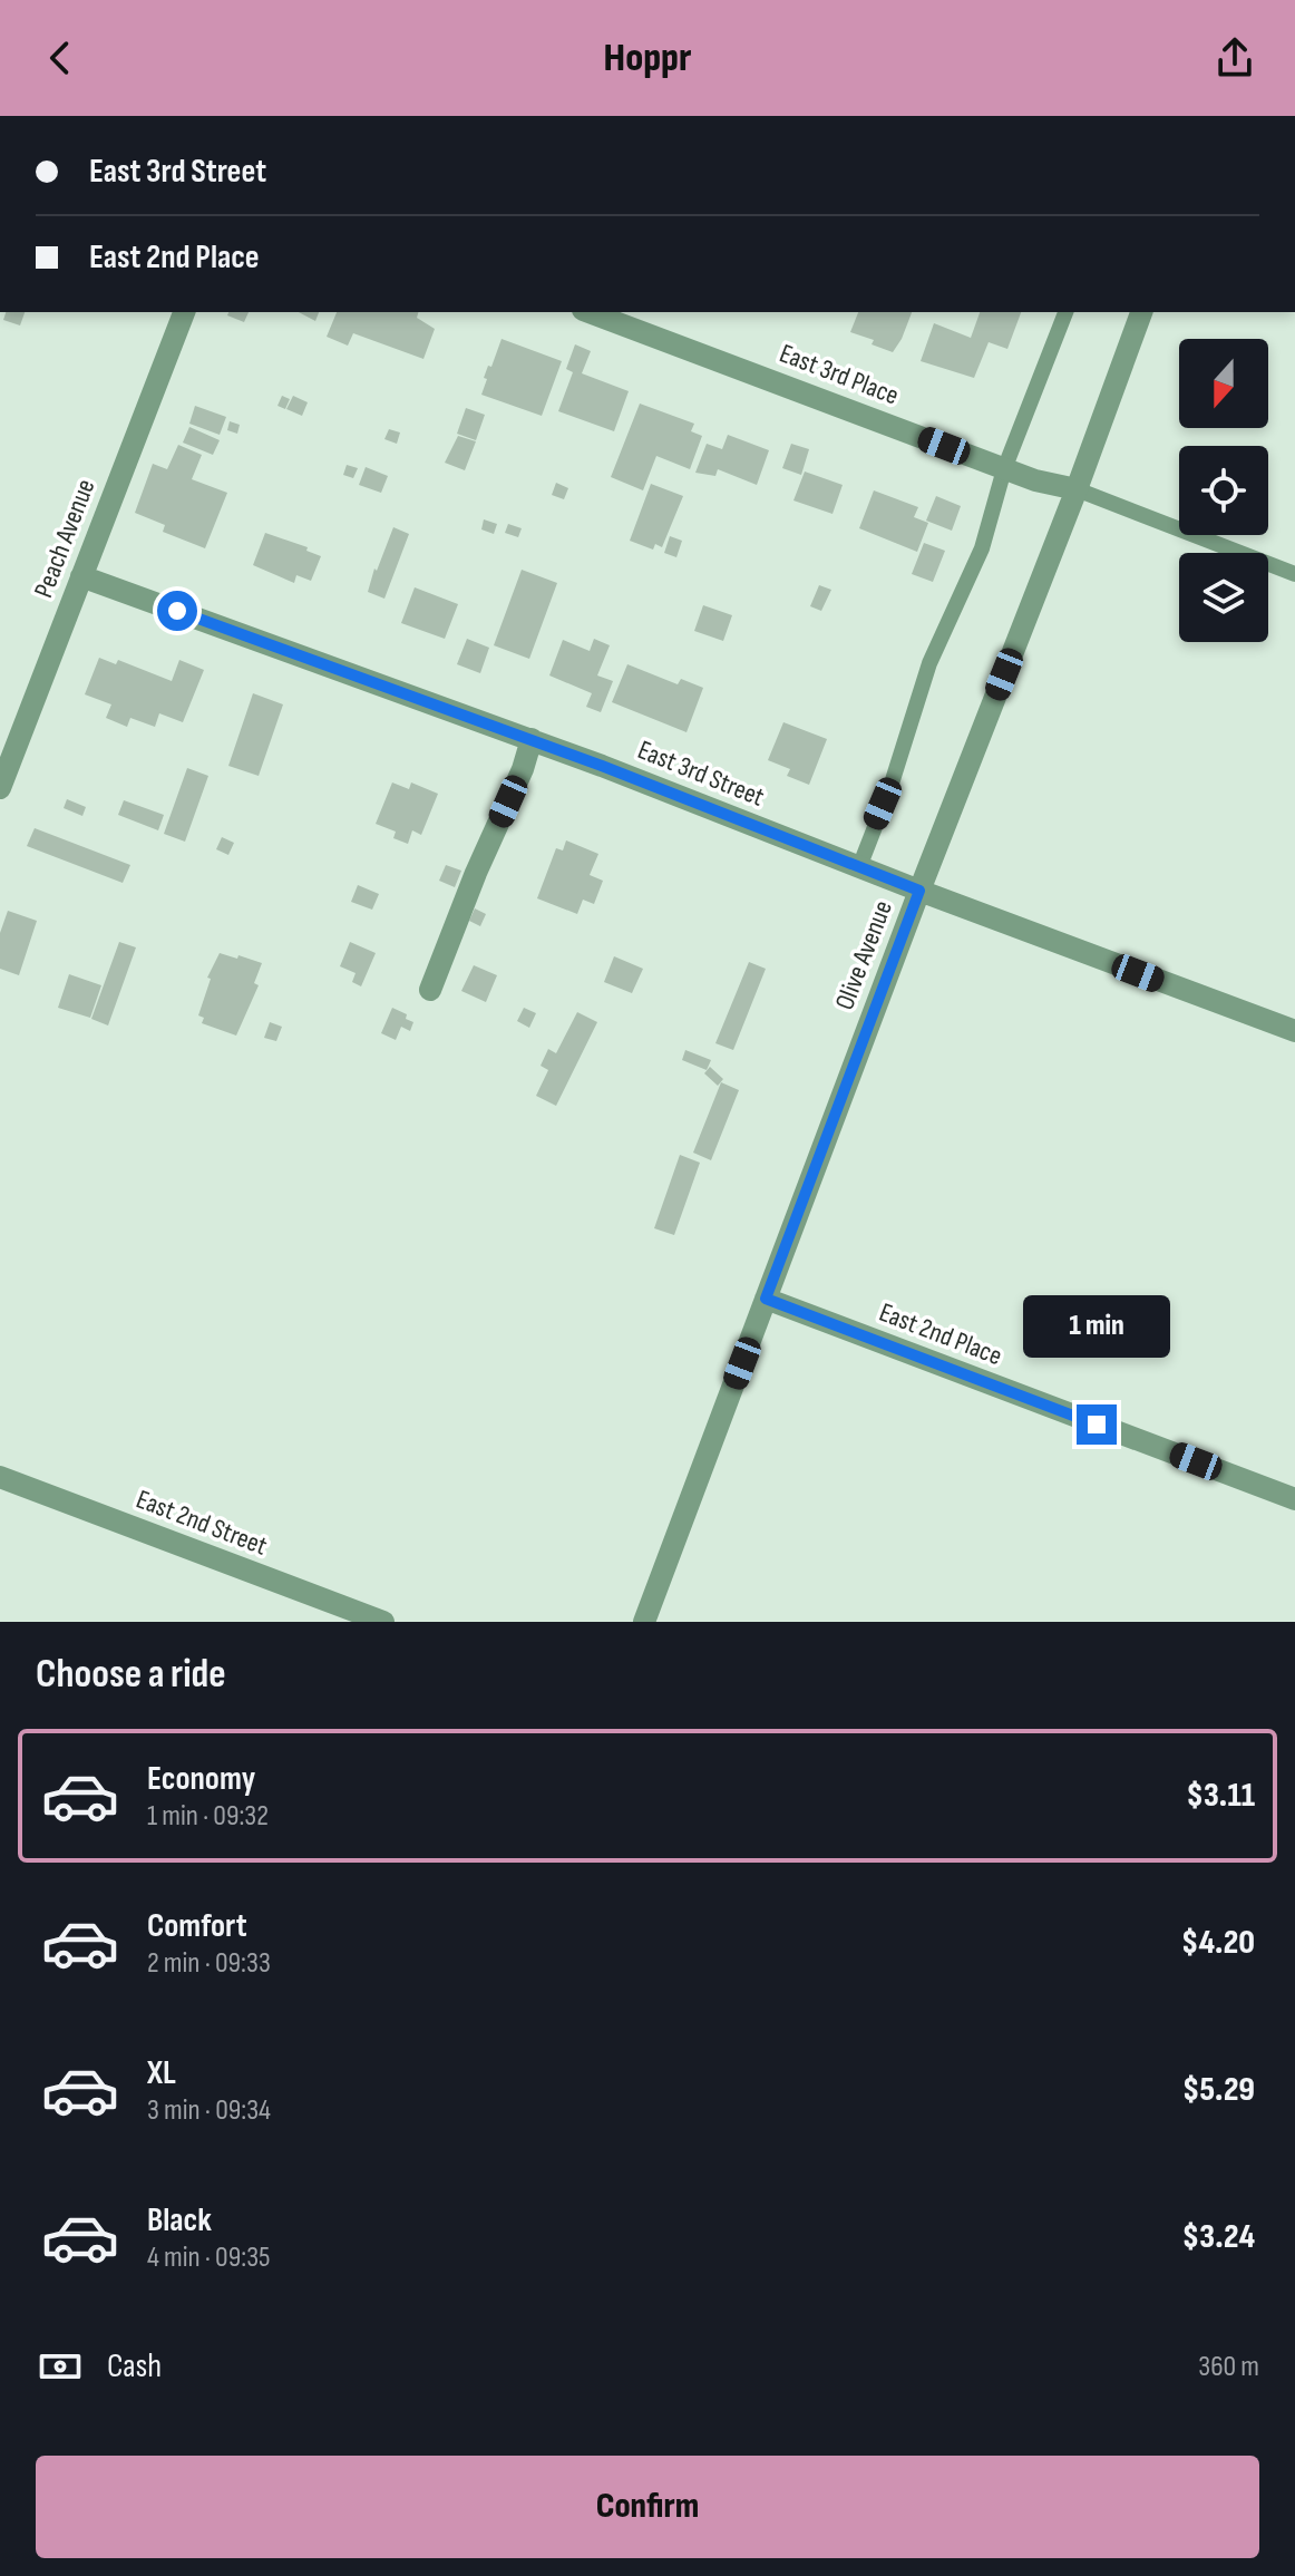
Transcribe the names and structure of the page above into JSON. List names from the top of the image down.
{
  "streets": {
    "street": [
      "East 3rd Place",
      "Peach Avenue",
      "East 3rd Street",
      "Olive Avenue",
      "East 2nd Place",
      "East 2nd Street"
    ]
  },
  "crossings": [
    ["East 3rd Place", "Olive Avenue"],
    ["Peach Avenue", "East 3rd Street"],
    ["East 3rd Street", "Olive Avenue"],
    ["Olive Avenue", "East 2nd Place"]
  ],
  "north": "bottom",
  "page": {
    "header": "Hoppr",
    "banner": ["East 3rd Street", "East 2nd Place"],
    "bubble": "1 min",
    "heading": "Choose a ride",
    "list": [
      {
        "name": "Economy",
        "note": "1 min · 09:32",
        "value": "$3.11"
      },
      {
        "name": "Comfort",
        "note": "2 min · 09:33",
        "value": "$4.20"
      },
      {
        "name": "XL",
        "note": "3 min · 09:34",
        "value": "$5.29"
      },
      {
        "name": "Black",
        "note": "4 min · 09:35",
        "value": "$3.24"
      }
    ],
    "pay": ["Cash", "360 m"],
    "buttons": "Confirm"
  }
}
